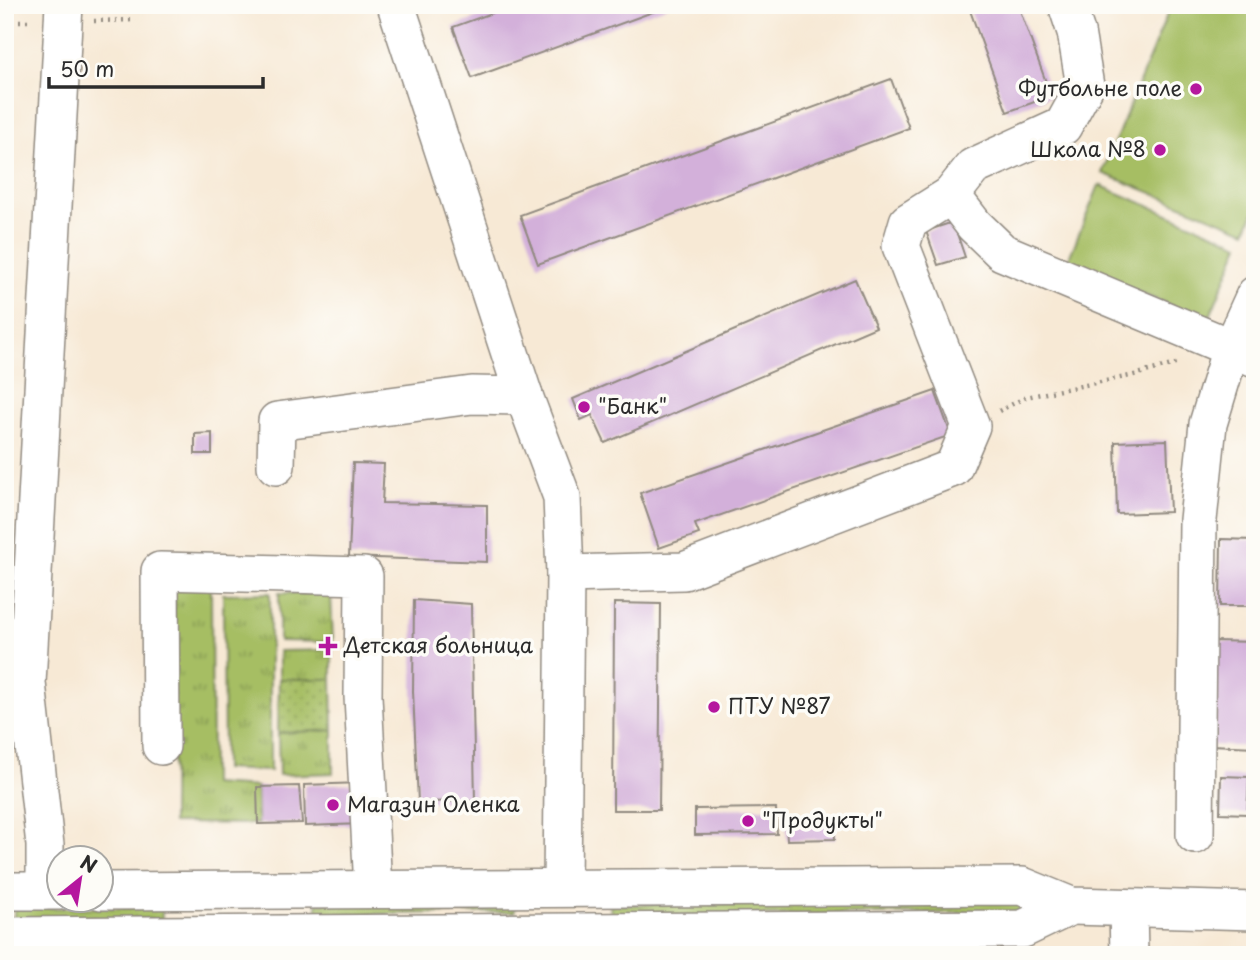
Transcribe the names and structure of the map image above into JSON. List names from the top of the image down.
{
  "places": {
    "other": [
      "Футбольне поле",
      "Школа №8",
      "\"Банк\"",
      "ПТУ №87",
      "Магазин Оленка",
      "\"Продукты\""
    ],
    "health": ["Детская больница"]
  },
  "scale_bar": "50 m",
  "north": "top right"
}
